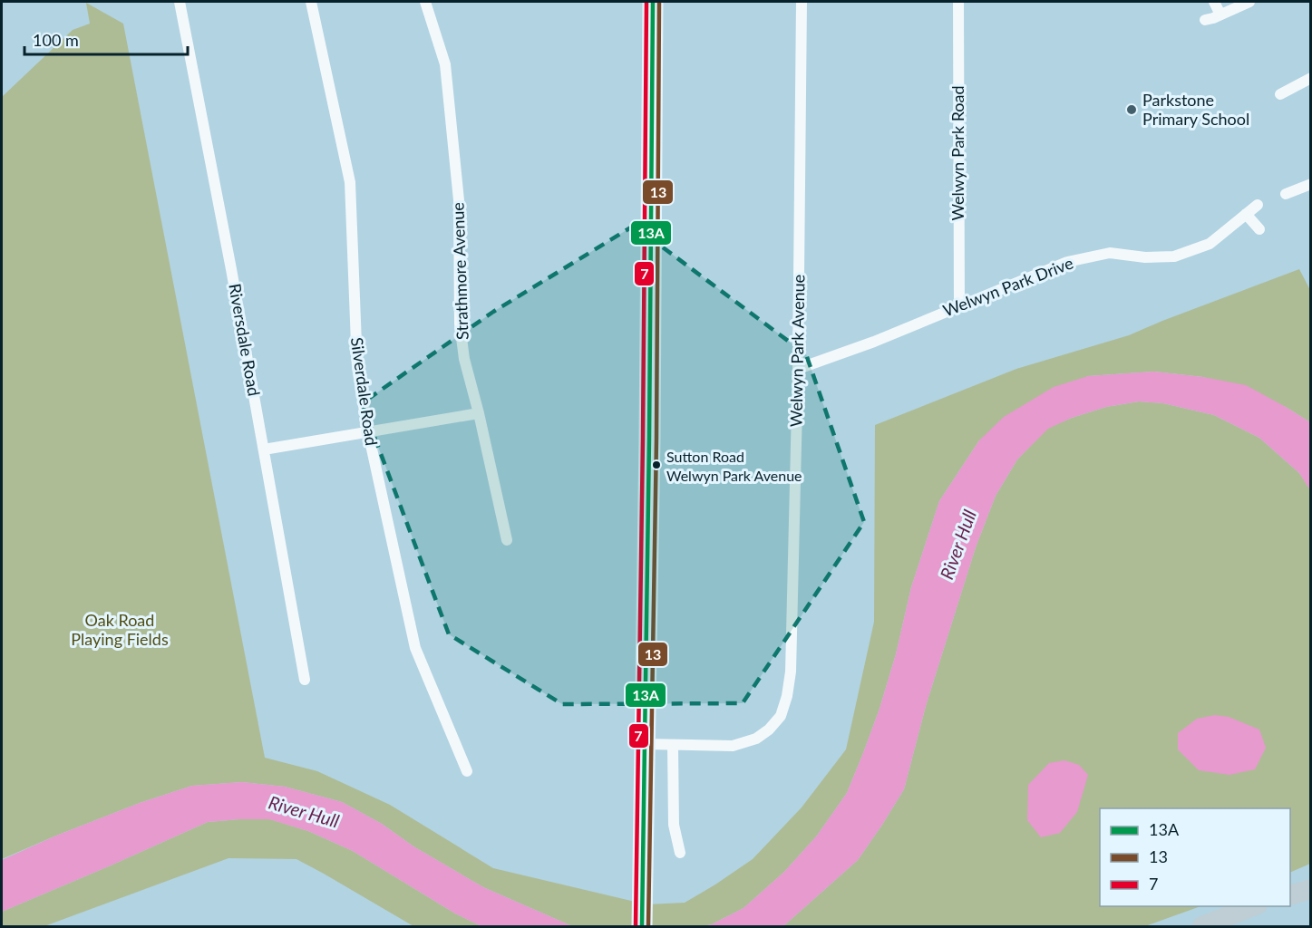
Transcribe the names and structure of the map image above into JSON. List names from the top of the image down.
{
  "streets": {
    "street": [
      "Welwyn Park Road",
      "Strathmore Avenue",
      "Welwyn Park Drive",
      "Riversdale Road",
      "Welwyn Park Avenue",
      "Silverdale Road"
    ]
  },
  "crossings": [
    ["Welwyn Park Road", "Welwyn Park Drive"],
    ["Welwyn Park Drive", "Welwyn Park Avenue"]
  ],
  "water": ["River Hull"],
  "parks": ["Oak Road Playing Fields"],
  "places": ["Parkstone Primary School", "Sutton Road Welwyn Park Avenue"],
  "lines": ["transit line 13A", "transit line 13", "transit line 7"],
  "legend": ["13A", "13", "7"],
  "scale_bar": "100 m"
}
